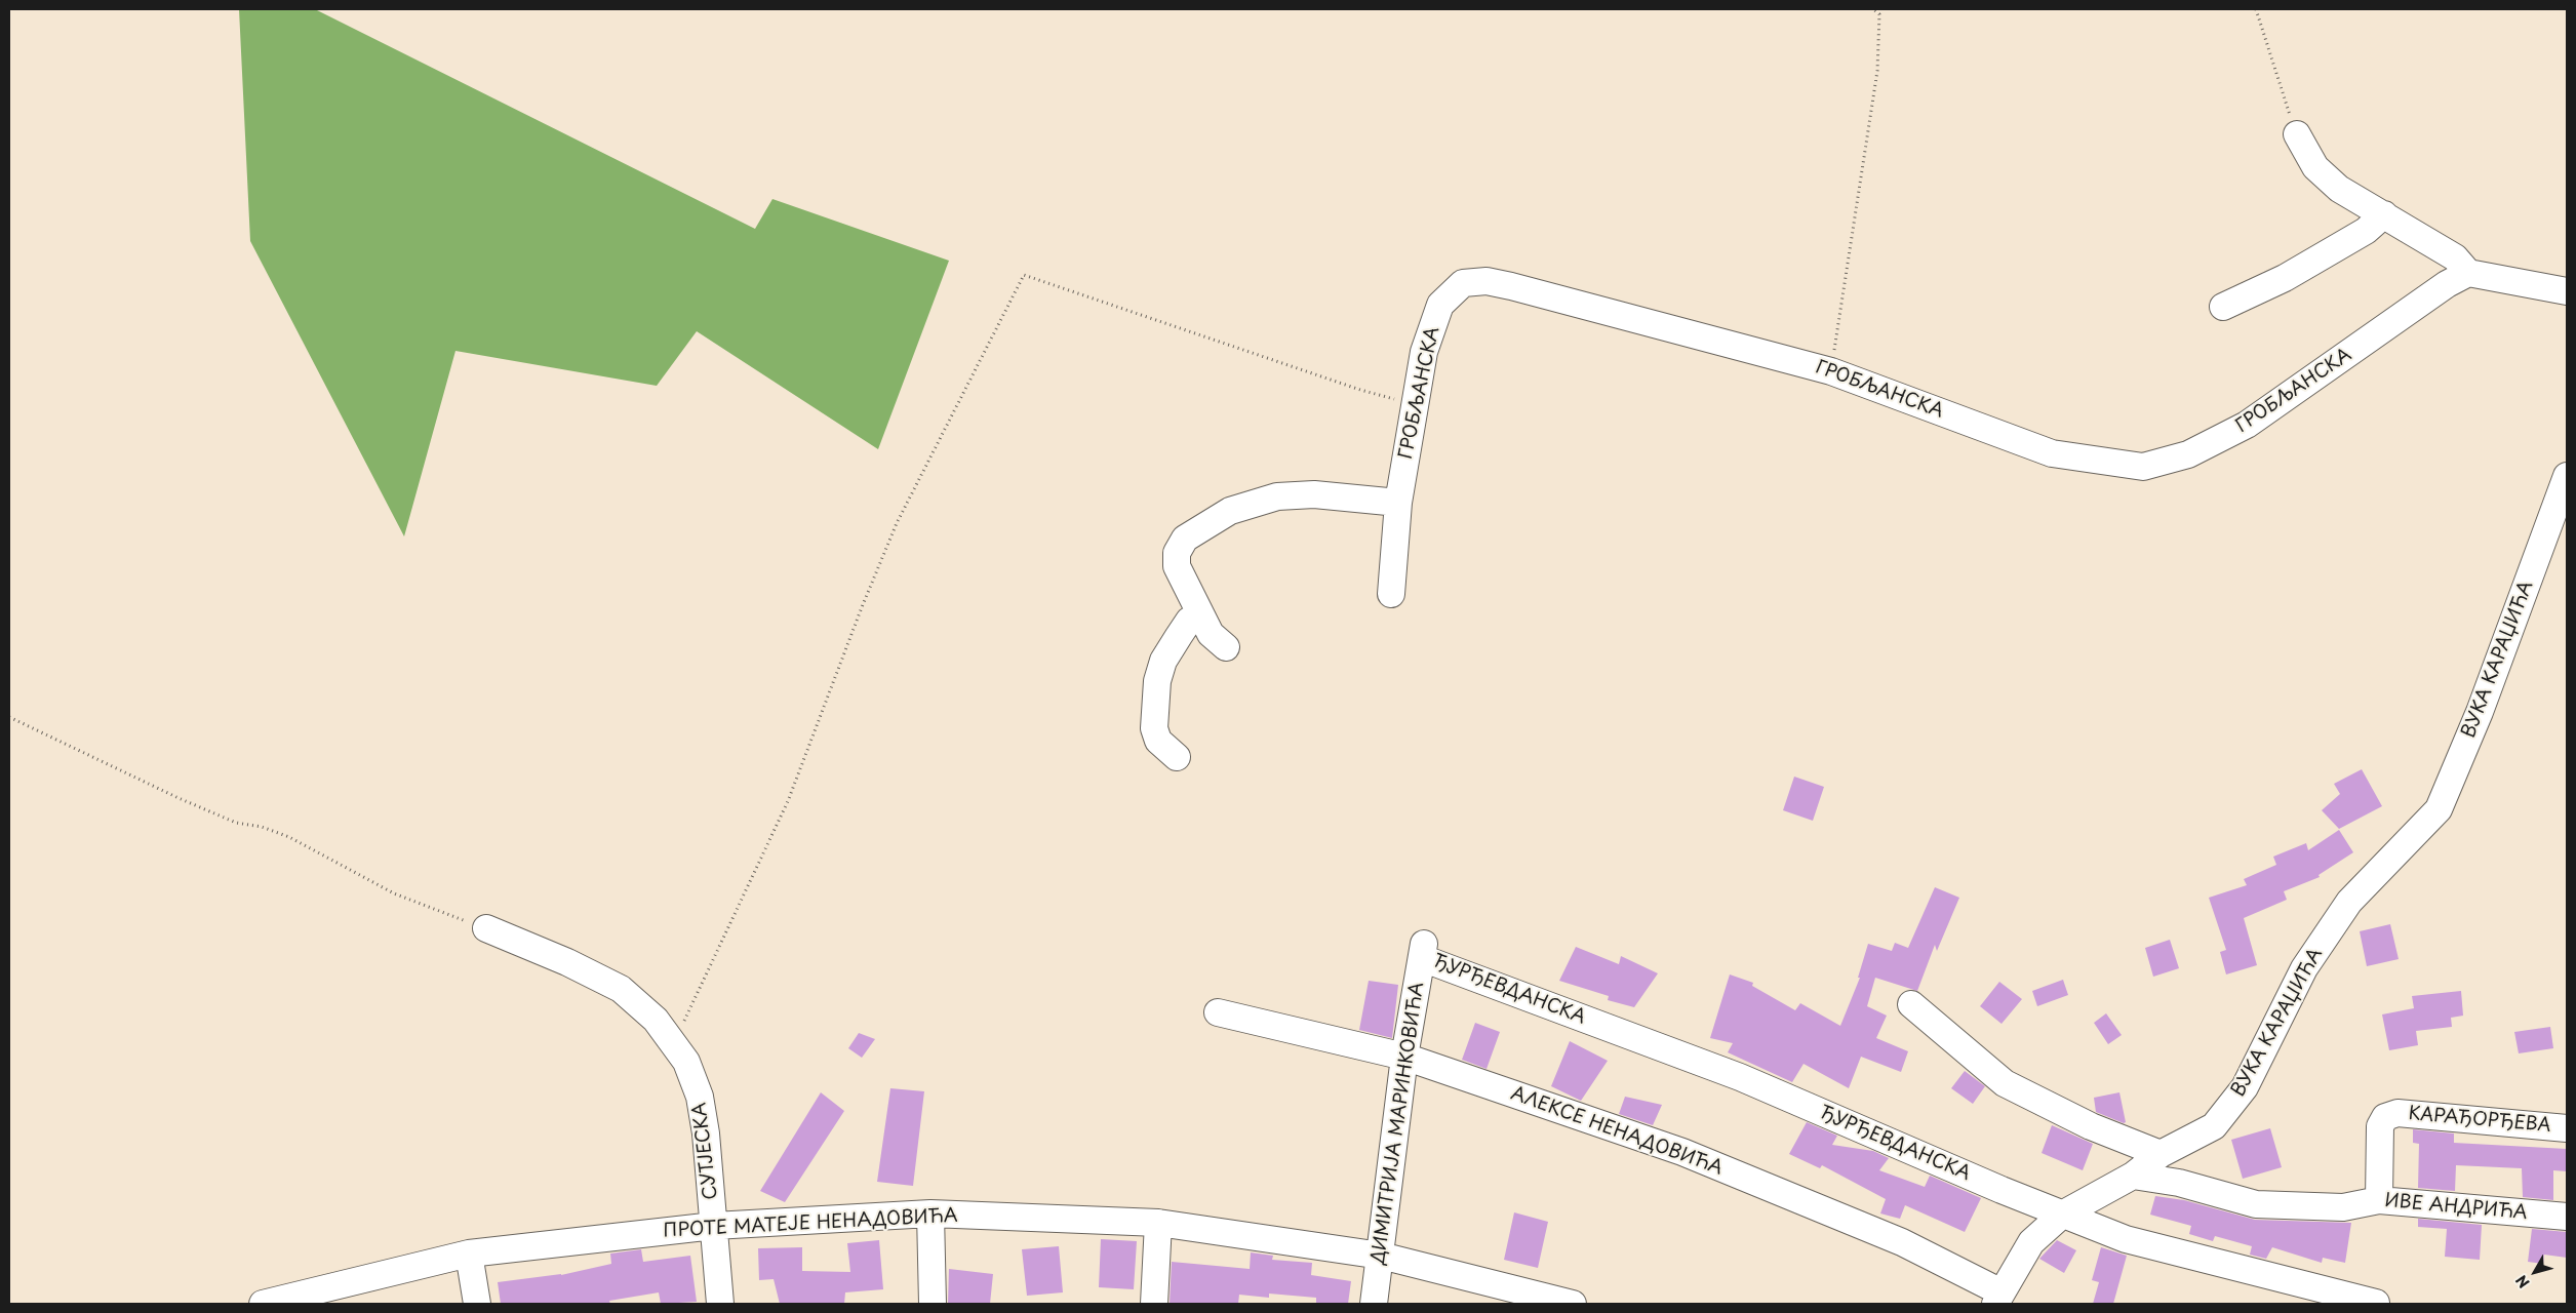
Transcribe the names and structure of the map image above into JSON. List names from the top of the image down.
{
  "streets": {
    "street": [
      "ГРОБЉАНСКА",
      "ВУКА КАРАЏИЋА",
      "ЂУРЂЕВДАНСКА",
      "КАРАЂОРЂЕВА",
      "ДИМИТРИЈА МАРИНКОВИЋА",
      "АЛЕКСЕ НЕНАДОВИЋА",
      "СУТЈЕСКА",
      "ИВЕ АНДРИЋА",
      "ПРОТЕ МАТЕЈЕ НЕНАДОВИЋА"
    ]
  },
  "crossings": [
    ["ВУКА КАРАЏИЋА", "ЂУРЂЕВДАНСКА"],
    ["ВУКА КАРАЏИЋА", "АЛЕКСЕ НЕНАДОВИЋА"],
    ["ВУКА КАРАЏИЋА", "ИВЕ АНДРИЋА"],
    ["ЂУРЂЕВДАНСКА", "ДИМИТРИЈА МАРИНКОВИЋА"],
    ["КАРАЂОРЂЕВА", "ИВЕ АНДРИЋА"],
    ["ДИМИТРИЈА МАРИНКОВИЋА", "АЛЕКСЕ НЕНАДОВИЋА"],
    ["ДИМИТРИЈА МАРИНКОВИЋА", "ПРОТЕ МАТЕЈЕ НЕНАДОВИЋА"],
    ["СУТЈЕСКА", "ПРОТЕ МАТЕЈЕ НЕНАДОВИЋА"]
  ],
  "north": "bottom left"
}
